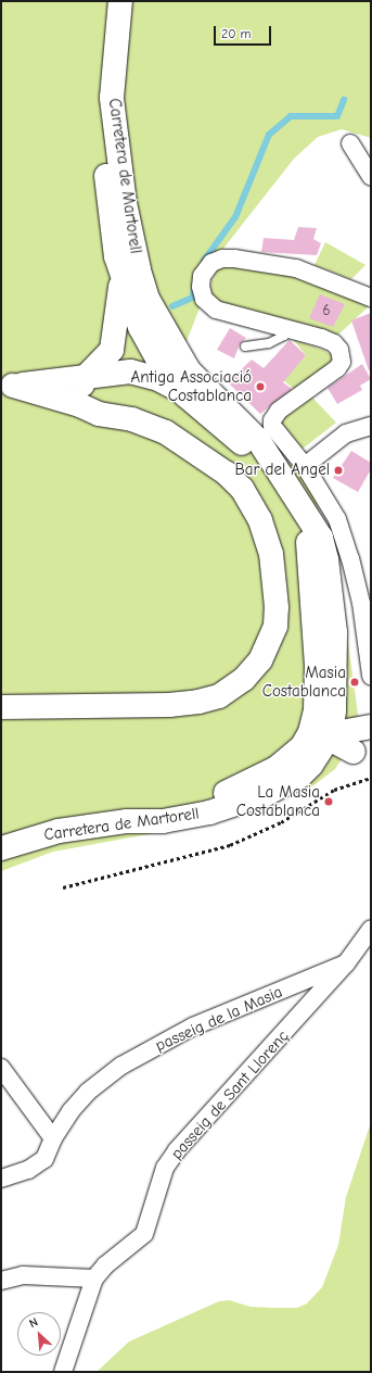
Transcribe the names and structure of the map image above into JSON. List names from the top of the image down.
{
  "streets": {
    "main road": ["Carretera de Martorell"],
    "street": ["passeig de la Masia", "passeig de Sant Llorenç"]
  },
  "crossings": [
    ["passeig de la Masia", "passeig de Sant Llorenç"]
  ],
  "places": [
    "Antiga Associació Costablanca",
    "Bar del Angel",
    "Masia Costablanca",
    "La Masia Costablanca"
  ],
  "house_numbers": ["6"],
  "scale_bar": "20 m",
  "north": "top left"
}
